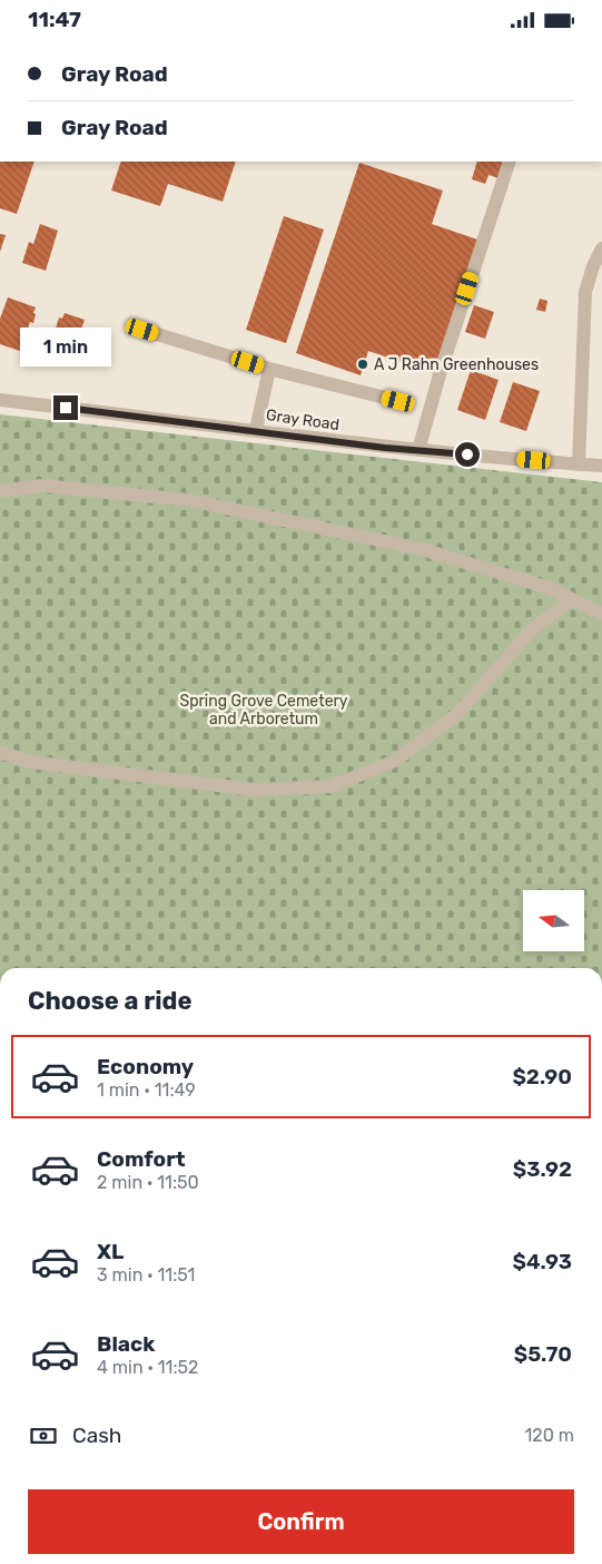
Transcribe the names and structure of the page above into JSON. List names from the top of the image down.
{
  "streets": {
    "street": ["Gray Road"]
  },
  "parks": ["Spring Grove Cemetery and Arboretum"],
  "places": ["A J Rahn Greenhouses"],
  "north": "left",
  "page": {
    "status": "11:47",
    "banner": ["Gray Road", "Gray Road"],
    "bubble": "1 min",
    "heading": "Choose a ride",
    "list": [
      {
        "name": "Economy",
        "note": "1 min · 11:49",
        "value": "$2.90"
      },
      {
        "name": "Comfort",
        "note": "2 min · 11:50",
        "value": "$3.92"
      },
      {
        "name": "XL",
        "note": "3 min · 11:51",
        "value": "$4.93"
      },
      {
        "name": "Black",
        "note": "4 min · 11:52",
        "value": "$5.70"
      }
    ],
    "pay": ["Cash", "120 m"],
    "buttons": "Confirm"
  }
}
